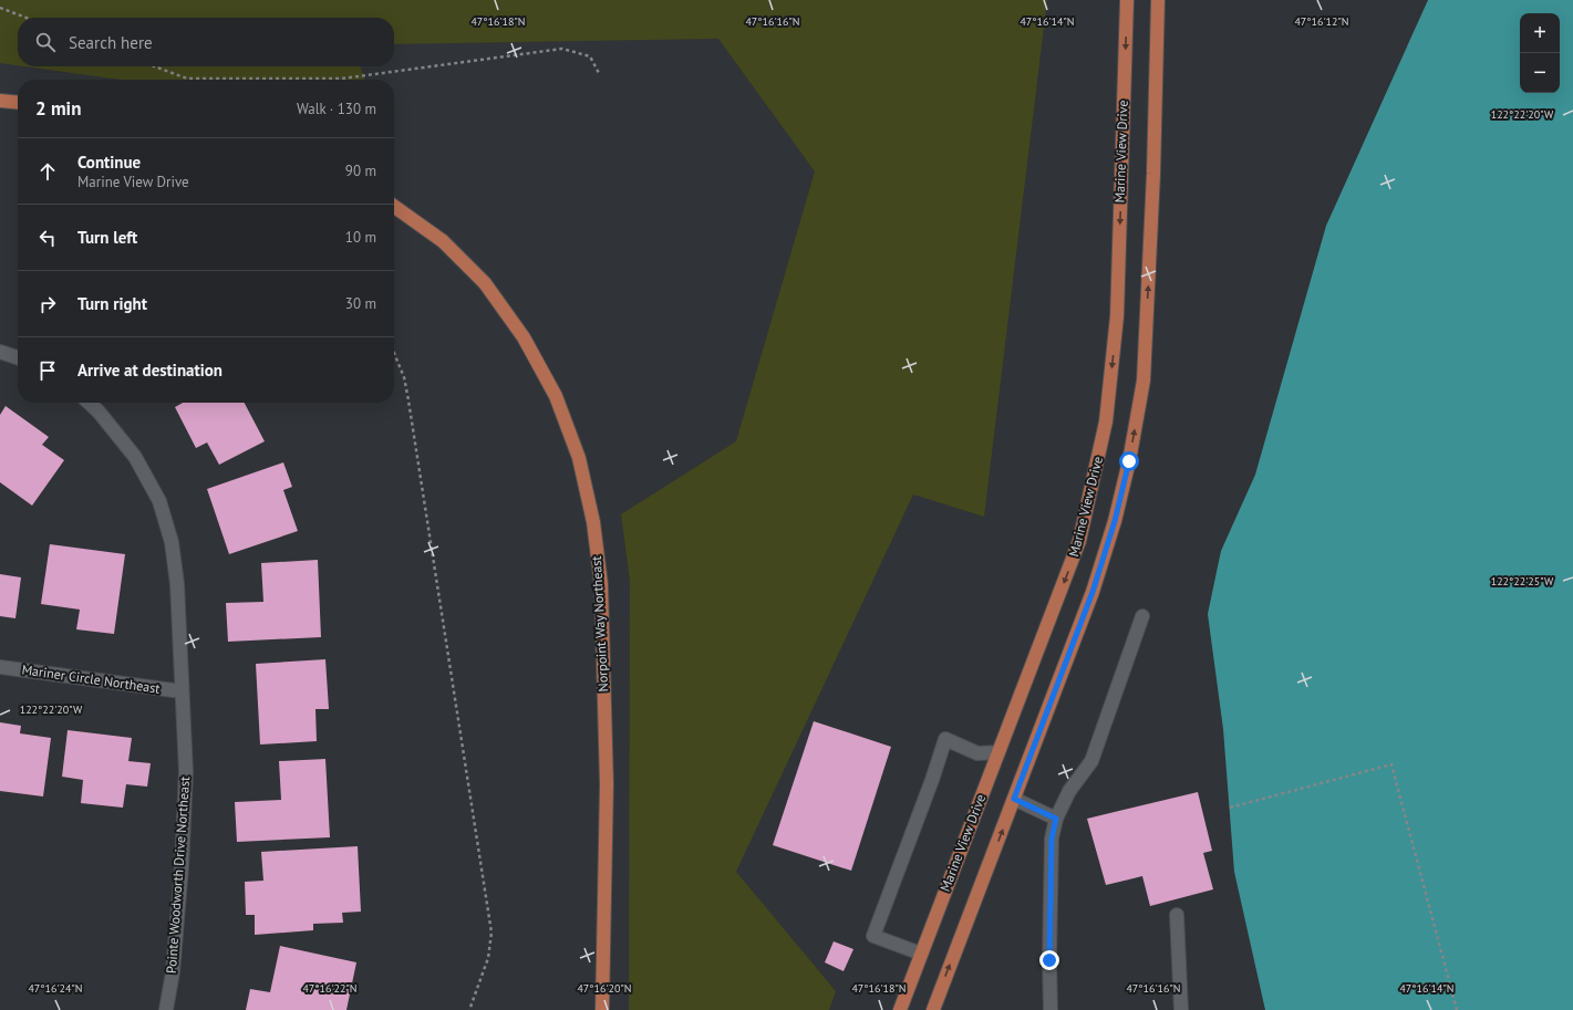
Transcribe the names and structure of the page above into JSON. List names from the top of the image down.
{
  "streets": {
    "main road": ["Marine View Drive", "Norpoint Way Northeast"],
    "street": ["Mariner Circle Northeast", "Pointe Woodworth Drive Northeast"]
  },
  "crossings": [
    ["Mariner Circle Northeast", "Pointe Woodworth Drive Northeast"]
  ],
  "page": {
    "map_buttons": ["+", "−"],
    "search": "Search here",
    "heading": ["2 min", "Walk · 130 m"],
    "list": [
      ["Continue", "Marine View Drive", "90 m"],
      ["Turn left", "10 m"],
      ["Turn right", "30 m"],
      "Arrive at destination"
    ]
  },
  "coordinates": [
    "47°16'18\"N",
    "47°16'16\"N",
    "47°16'14\"N",
    "47°16'12\"N",
    "122°22'20\"W",
    "122°22'25\"W",
    "47°16'24\"N",
    "47°16'22\"N",
    "47°16'20\"N"
  ]
}
